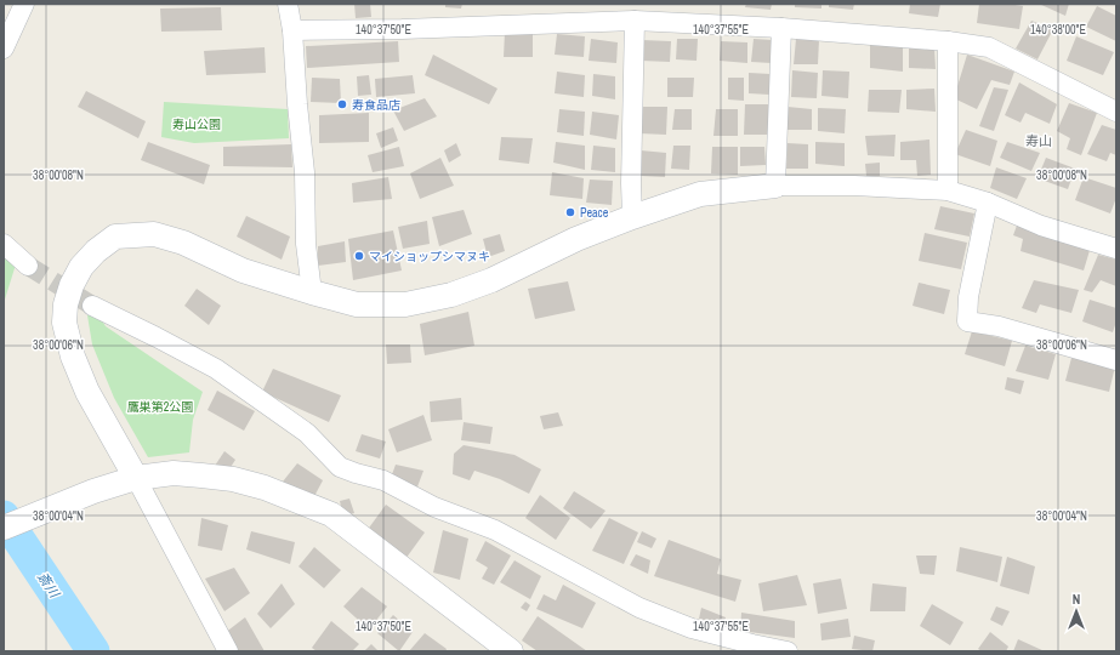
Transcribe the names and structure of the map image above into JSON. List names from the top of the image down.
{
  "districts": ["寿山"],
  "water": ["斎川"],
  "parks": ["寿山公園", "鷹巣第2公園"],
  "places": ["寿食品店", "Peace", "マイショップシマヌキ"],
  "north": "top",
  "coordinates": [
    "140°37'50\"E",
    "140°37'55\"E",
    "140°38'00\"E",
    "38°00'08\"N",
    "38°00'06\"N",
    "38°00'04\"N"
  ]
}
